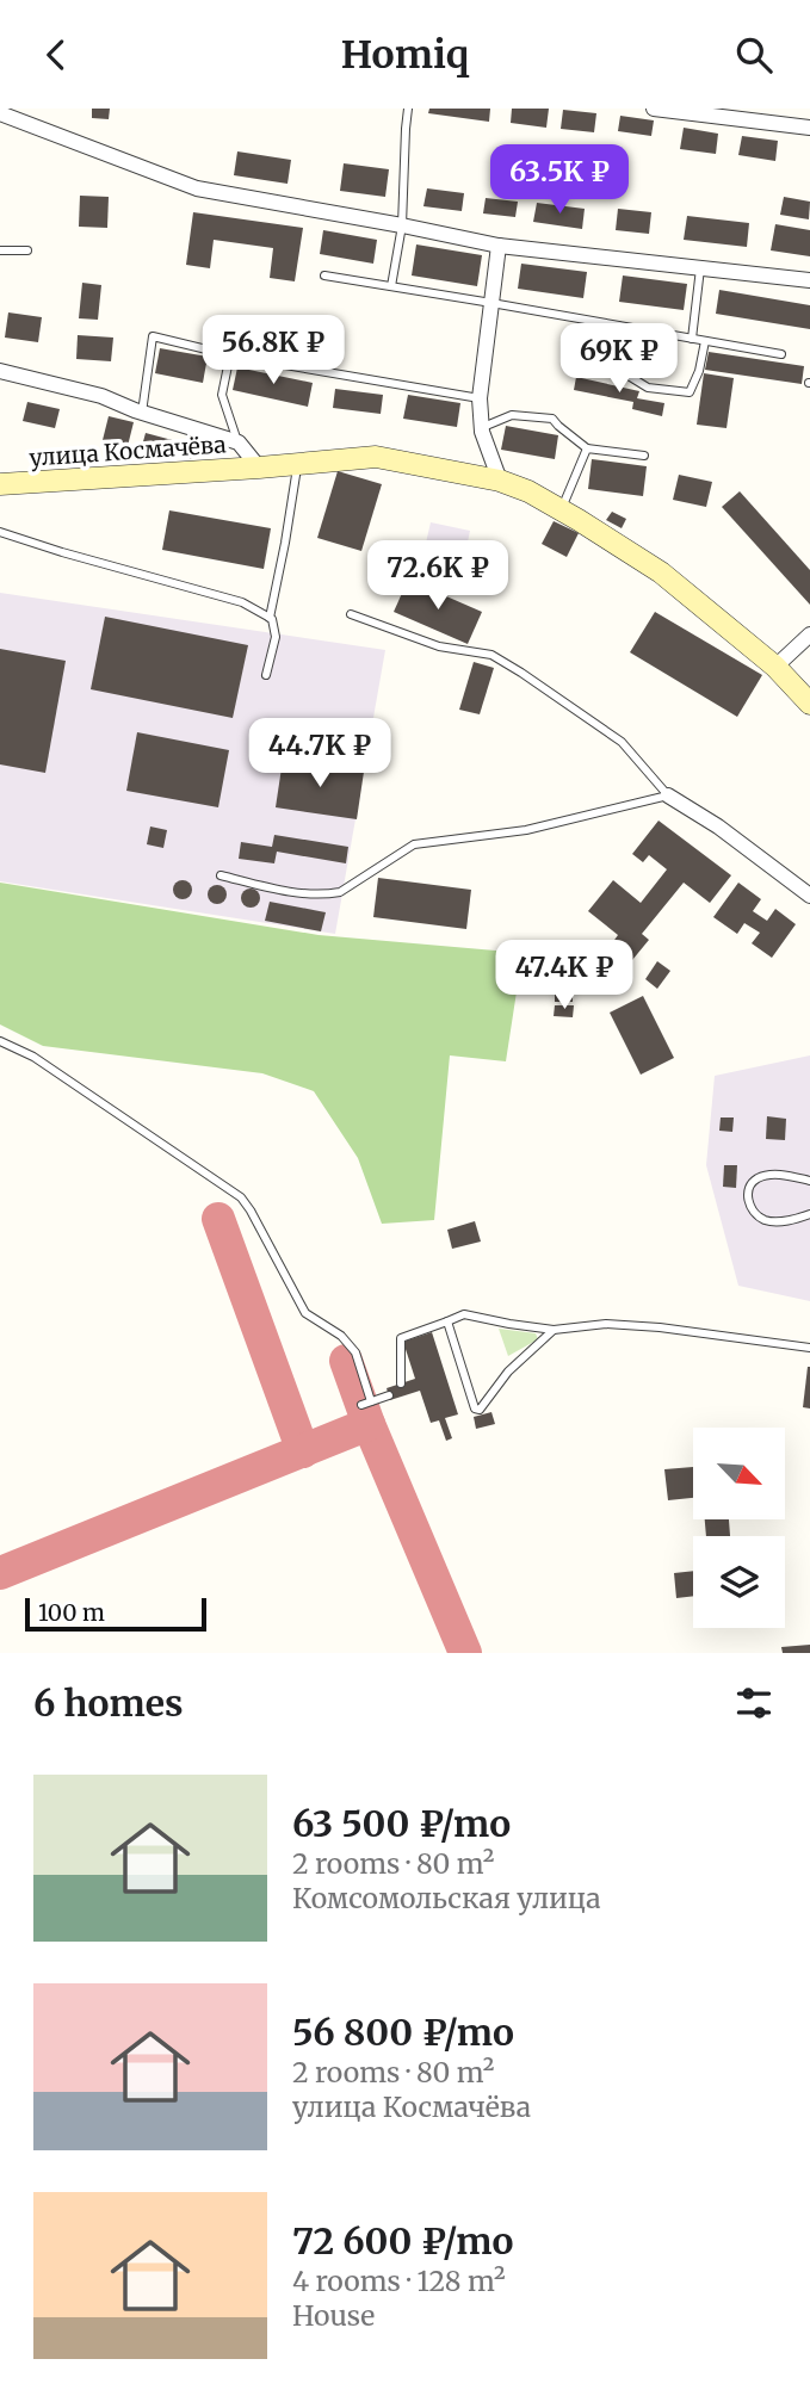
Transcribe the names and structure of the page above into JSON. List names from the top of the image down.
{
  "streets": {
    "main road": ["улица Космачёва"]
  },
  "scale_bar": "100 m",
  "north": "bottom right",
  "page": {
    "header": "Homiq",
    "price": [
      "63.5K ₽",
      "56.8K ₽",
      "69K ₽",
      "72.6K ₽",
      "44.7K ₽",
      "47.4K ₽"
    ],
    "scale": "100 m",
    "heading": "6 homes",
    "list": [
      {
        "name": "63 500 ₽/mo",
        "note": "2 rooms · 80 m² · Комсомольская улица"
      },
      {
        "name": "56 800 ₽/mo",
        "note": "2 rooms · 80 m² · улица Космачёва"
      },
      {
        "name": "72 600 ₽/mo",
        "note": "4 rooms · 128 m² · House"
      }
    ]
  }
}
